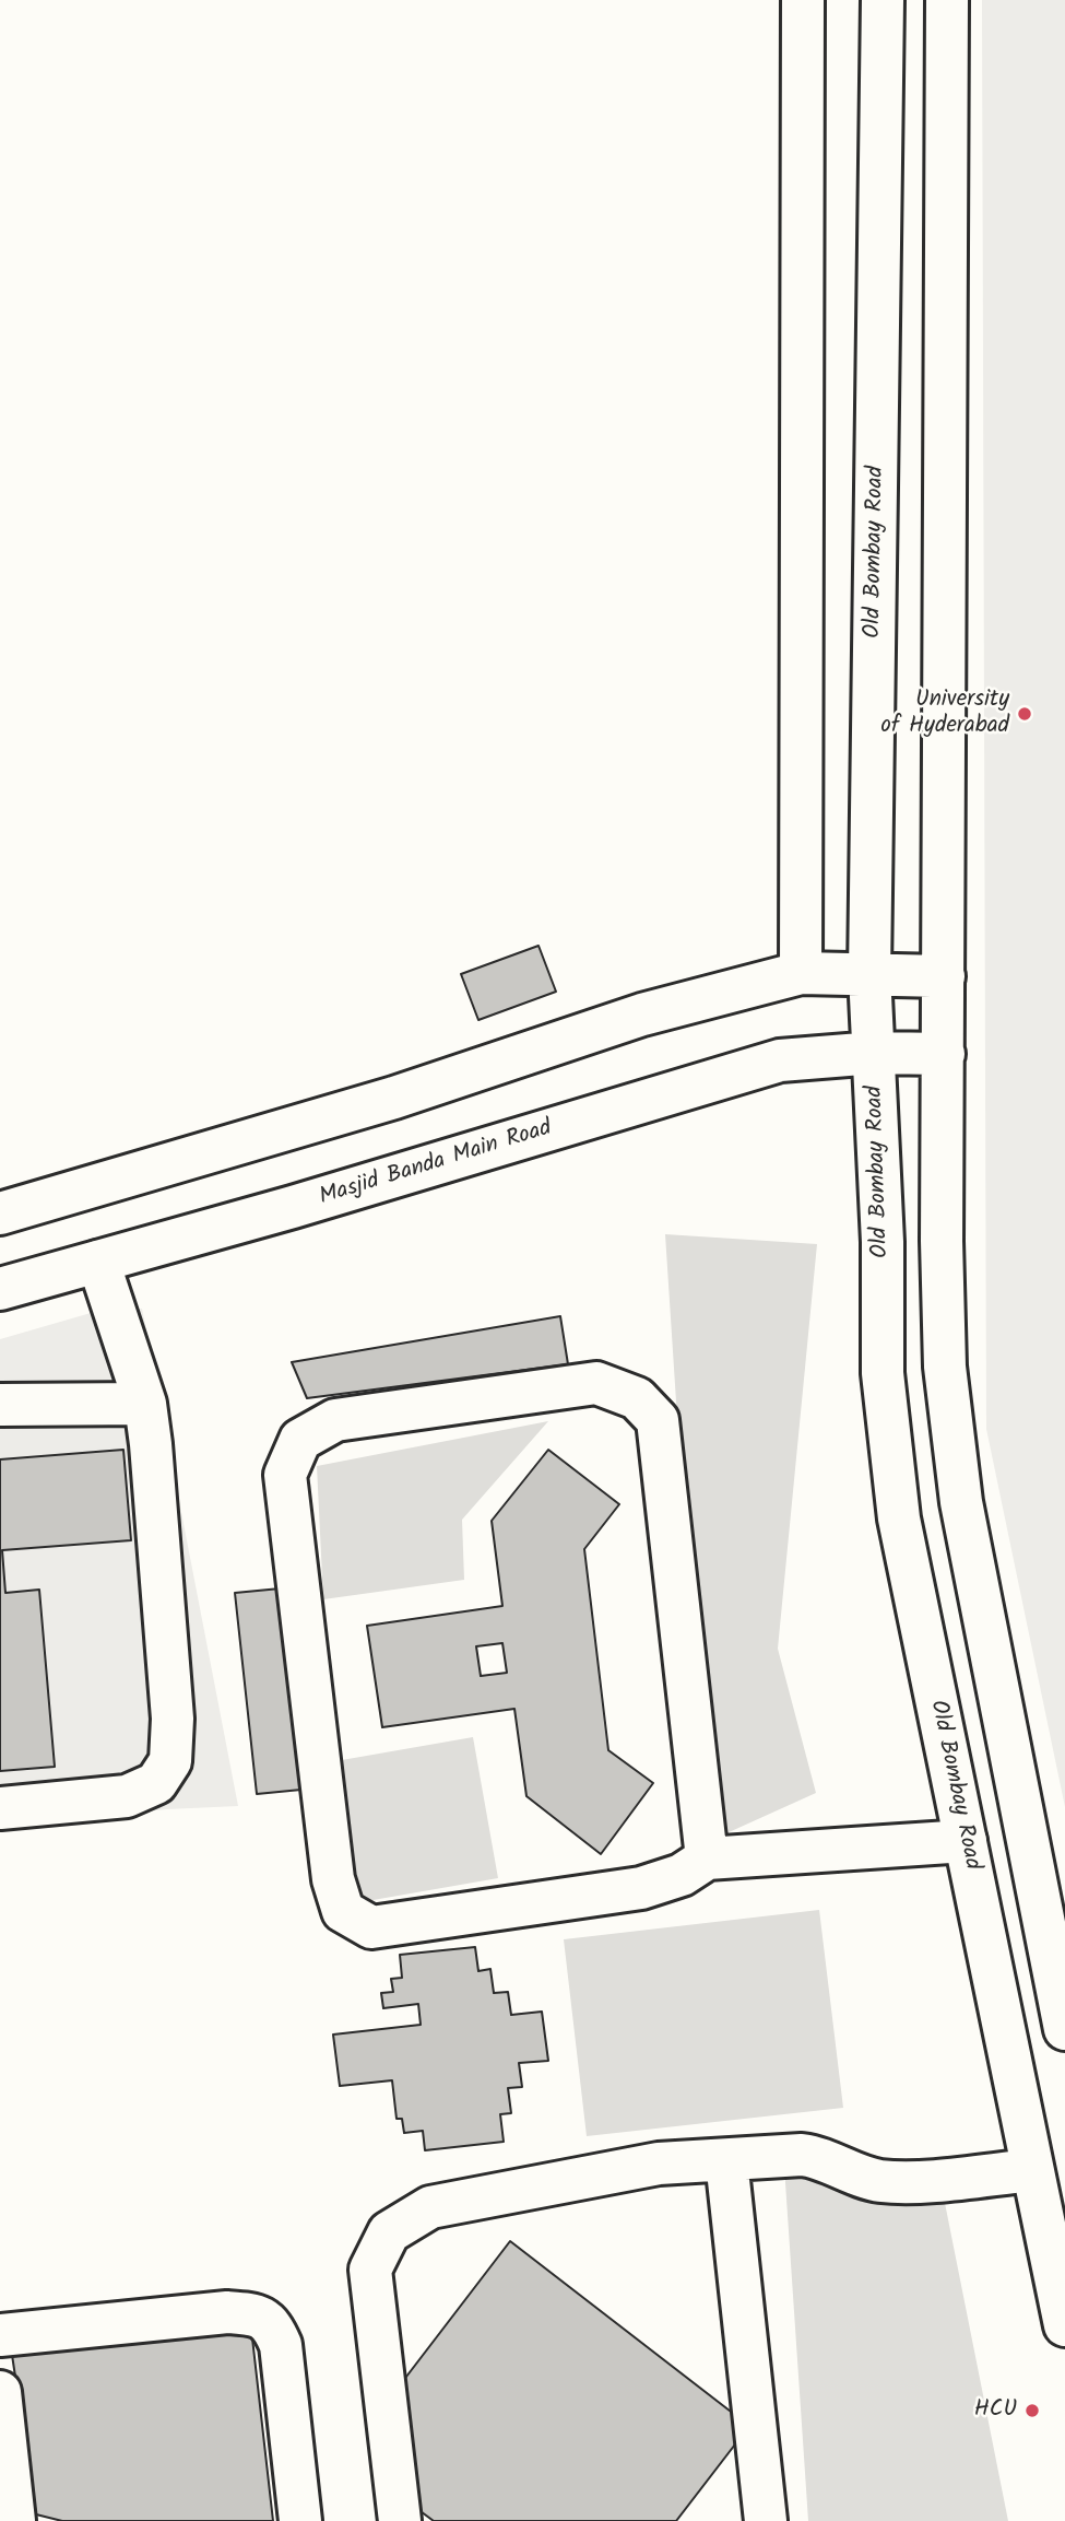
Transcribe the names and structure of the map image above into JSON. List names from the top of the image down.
{
  "streets": {
    "main road": ["Old Bombay Road", "Masjid Banda Main Road"]
  },
  "crossings": [
    ["Old Bombay Road", "Masjid Banda Main Road"]
  ],
  "places": ["University of Hyderabad", "HCU"]
}
